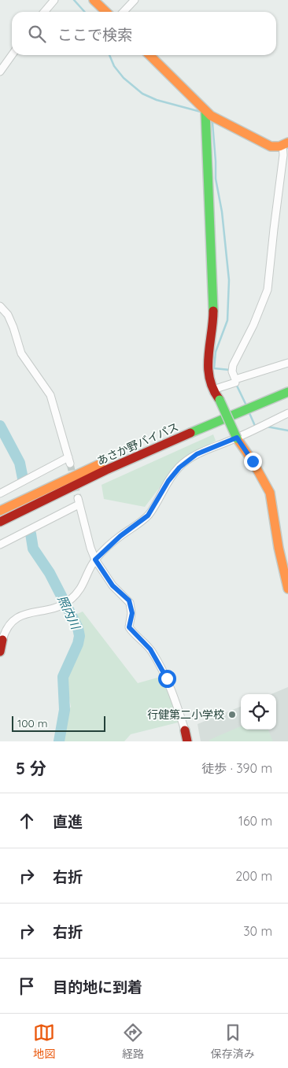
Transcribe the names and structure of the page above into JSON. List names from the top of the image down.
{
  "streets": {
    "main road": ["あさか野バイパス"]
  },
  "water": ["照内川"],
  "places": ["行健第二小学校"],
  "scale_bar": "100 m",
  "page": {
    "search": "ここで検索",
    "scale": "100 m",
    "heading": ["5 分", "徒歩 · 390 m"],
    "list": [
      ["直進", "160 m"],
      ["右折", "200 m"],
      ["右折", "30 m"],
      "目的地に到着"
    ],
    "nav": ["地図", "経路", "保存済み"]
  }
}
